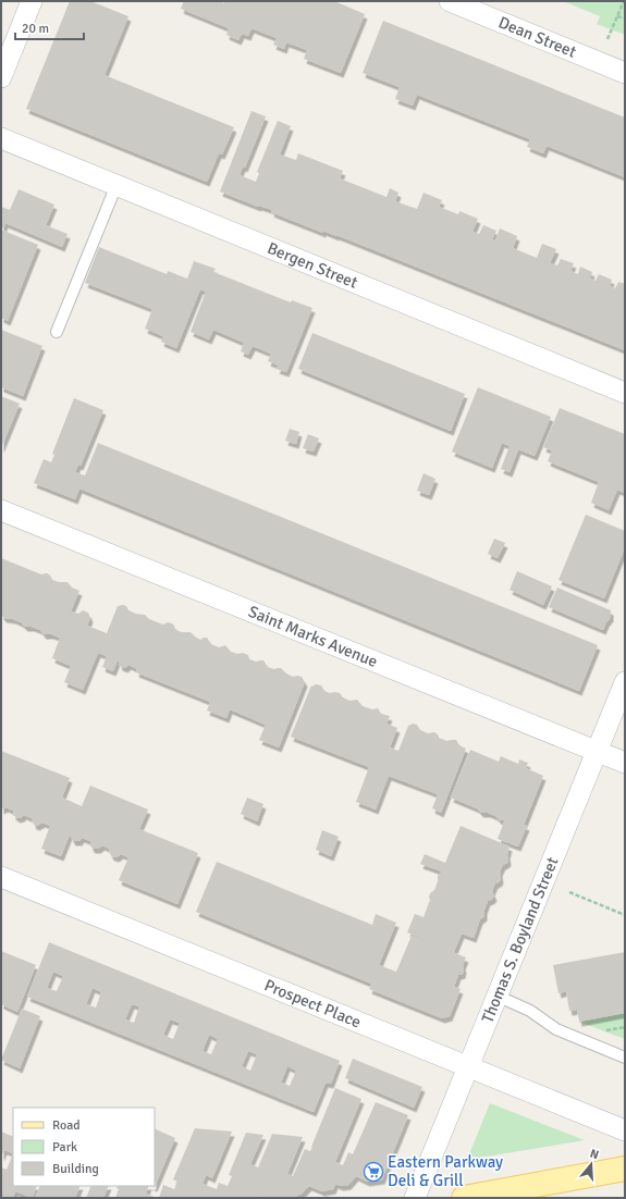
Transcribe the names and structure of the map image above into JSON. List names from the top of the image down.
{
  "streets": {
    "street": [
      "Dean Street",
      "Bergen Street",
      "Saint Marks Avenue",
      "Thomas S. Boyland Street",
      "Prospect Place"
    ]
  },
  "crossings": [
    ["Saint Marks Avenue", "Thomas S. Boyland Street"],
    ["Thomas S. Boyland Street", "Prospect Place"]
  ],
  "places": {
    "supermarket": ["Eastern Parkway Deli & Grill"]
  },
  "legend": ["Road", "Park", "Building"],
  "scale_bar": "20 m",
  "north": "top"
}
